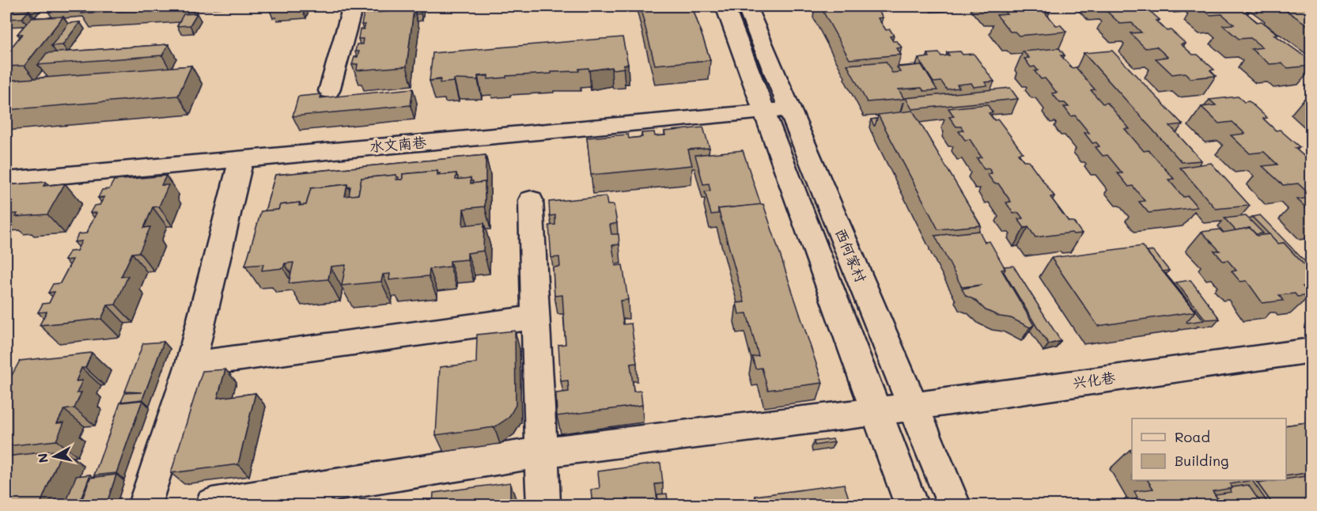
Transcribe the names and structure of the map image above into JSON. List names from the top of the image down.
{
  "streets": {
    "street": ["水文南巷", "西何家村", "兴化巷"]
  },
  "crossings": [
    ["水文南巷", "西何家村"],
    ["西何家村", "兴化巷"]
  ],
  "legend": ["Road", "Building"],
  "north": "left"
}
